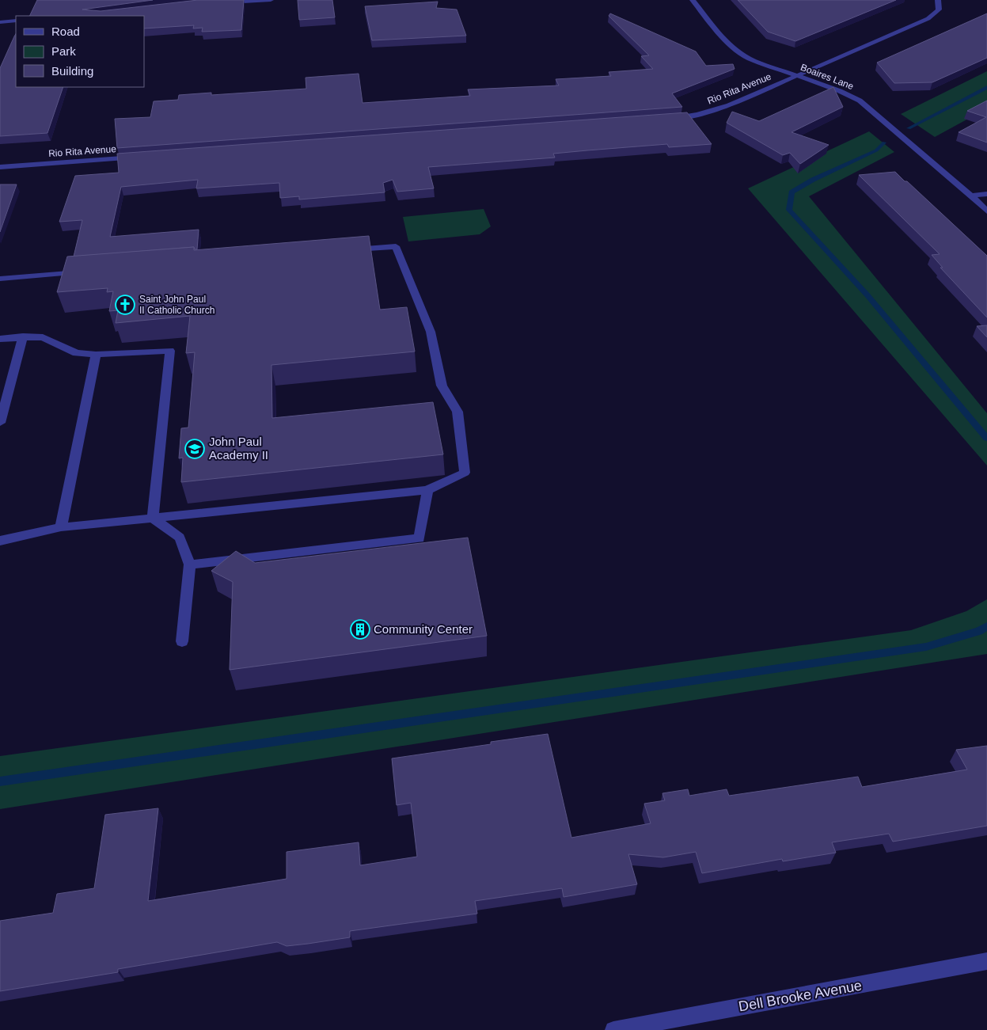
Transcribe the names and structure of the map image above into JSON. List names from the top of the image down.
{
  "streets": {
    "street": ["Boaires Lane", "Rio Rita Avenue", "Dell Brooke Avenue"]
  },
  "crossings": [
    ["Boaires Lane", "Rio Rita Avenue"]
  ],
  "places": {
    "church": ["Saint John Paul II Catholic Church"],
    "school or university": ["John Paul Academy II"],
    "building": ["Community Center"]
  },
  "legend": ["Road", "Park", "Building"]
}
